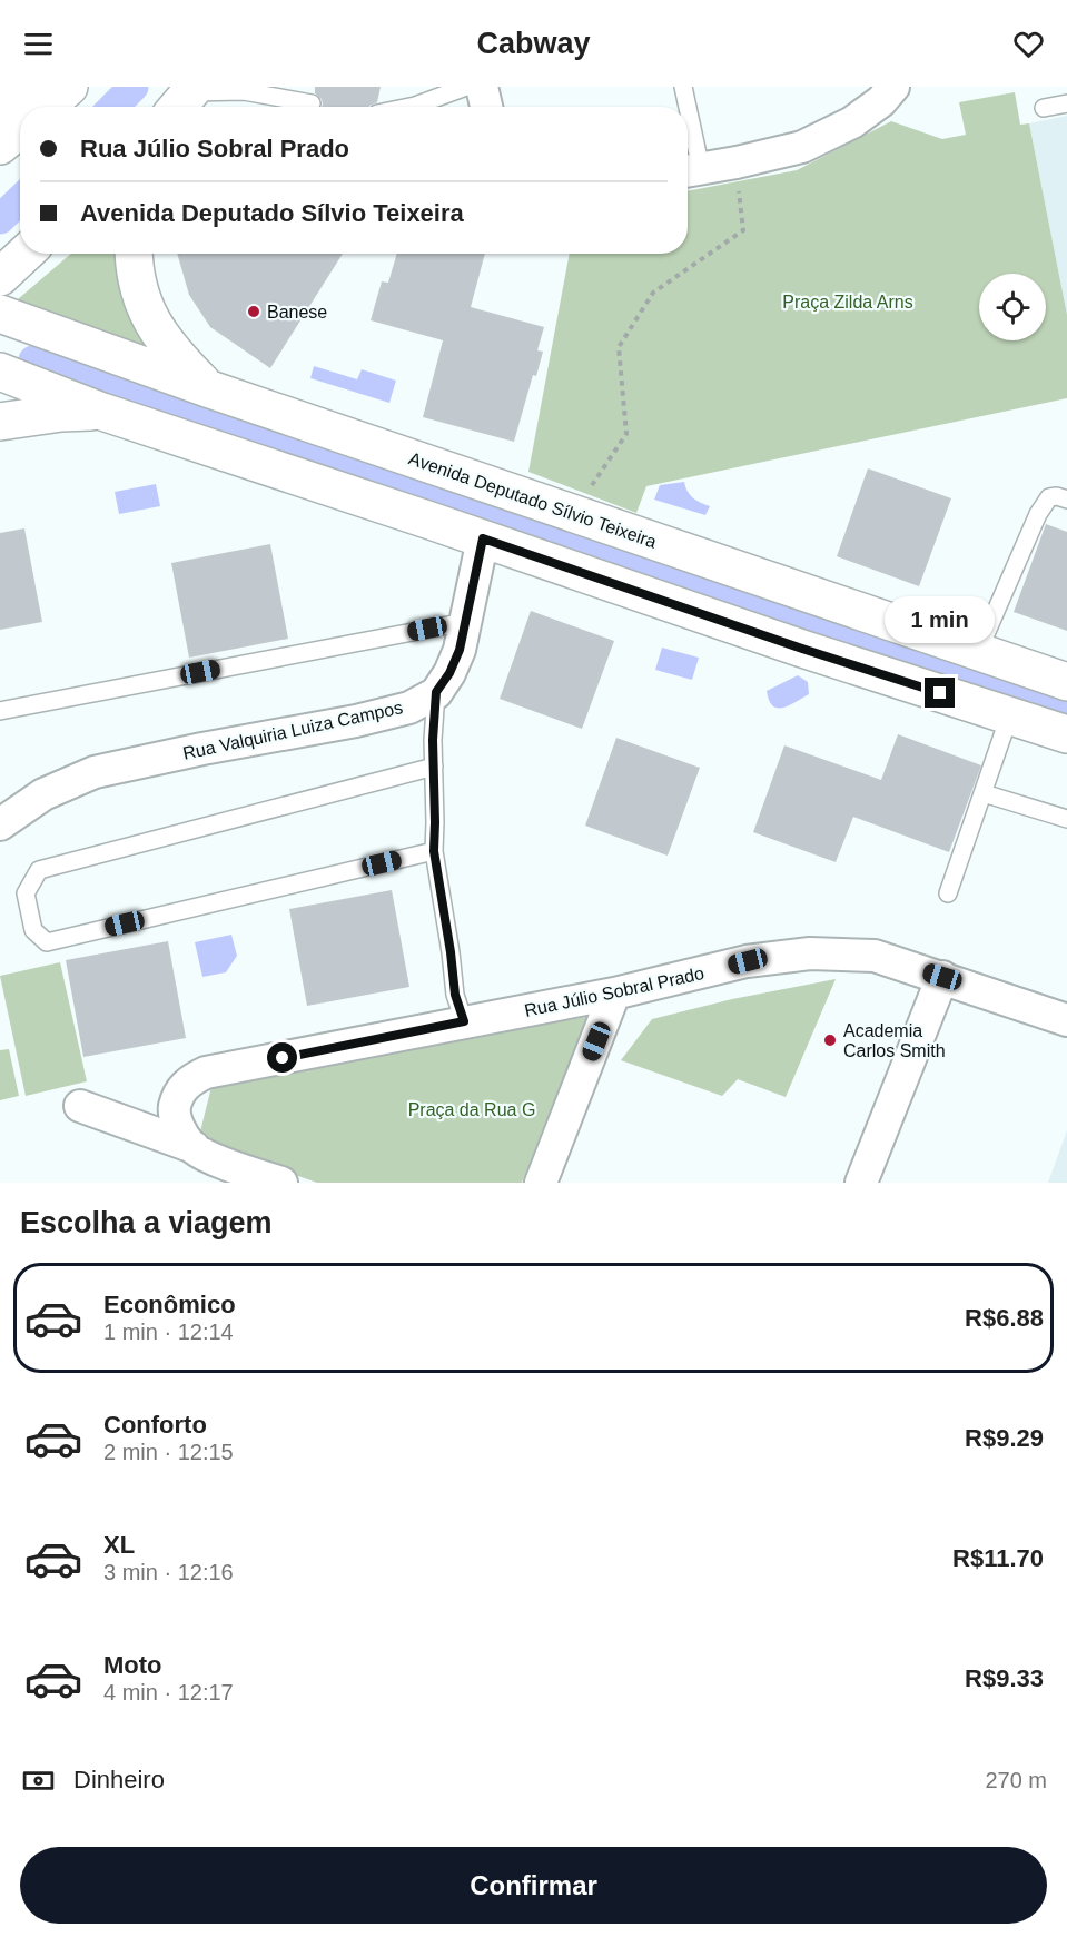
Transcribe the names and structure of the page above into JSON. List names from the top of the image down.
{
  "streets": {
    "main road": ["Avenida Deputado Sílvio Teixeira"],
    "street": ["Rua Valquiria Luiza Campos", "Rua Júlio Sobral Prado"]
  },
  "parks": ["Praça Zilda Arns", "Praça da Rua G"],
  "places": ["Banese", "Academia Carlos Smith"],
  "page": {
    "header": "Cabway",
    "banner": ["Rua Júlio Sobral Prado", "Avenida Deputado Sílvio Teixeira"],
    "bubble": "1 min",
    "heading": "Escolha a viagem",
    "list": [
      {
        "name": "Econômico",
        "note": "1 min · 12:14",
        "value": "R$6.88"
      },
      {
        "name": "Conforto",
        "note": "2 min · 12:15",
        "value": "R$9.29"
      },
      {
        "name": "XL",
        "note": "3 min · 12:16",
        "value": "R$11.70"
      },
      {
        "name": "Moto",
        "note": "4 min · 12:17",
        "value": "R$9.33"
      }
    ],
    "pay": ["Dinheiro", "270 m"],
    "buttons": "Confirmar"
  }
}
